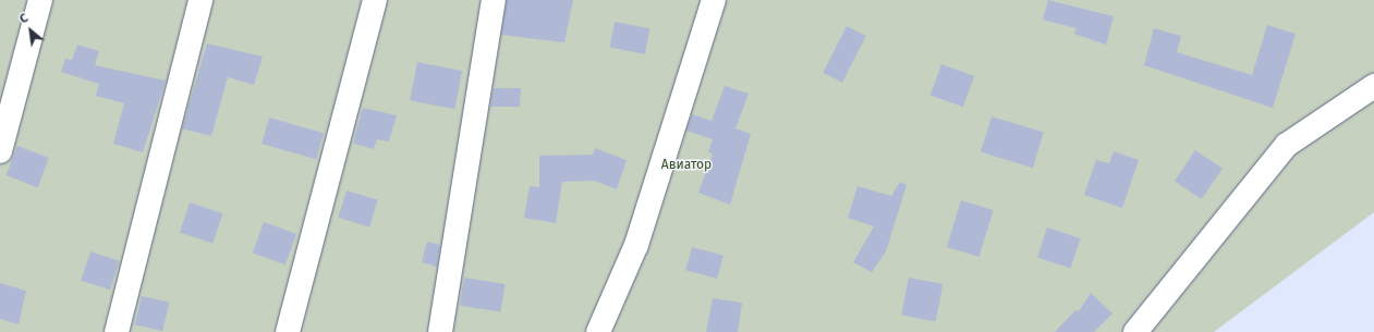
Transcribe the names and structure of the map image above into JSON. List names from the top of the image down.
{
  "parks": ["Авиатор"],
  "north": "top left"
}
